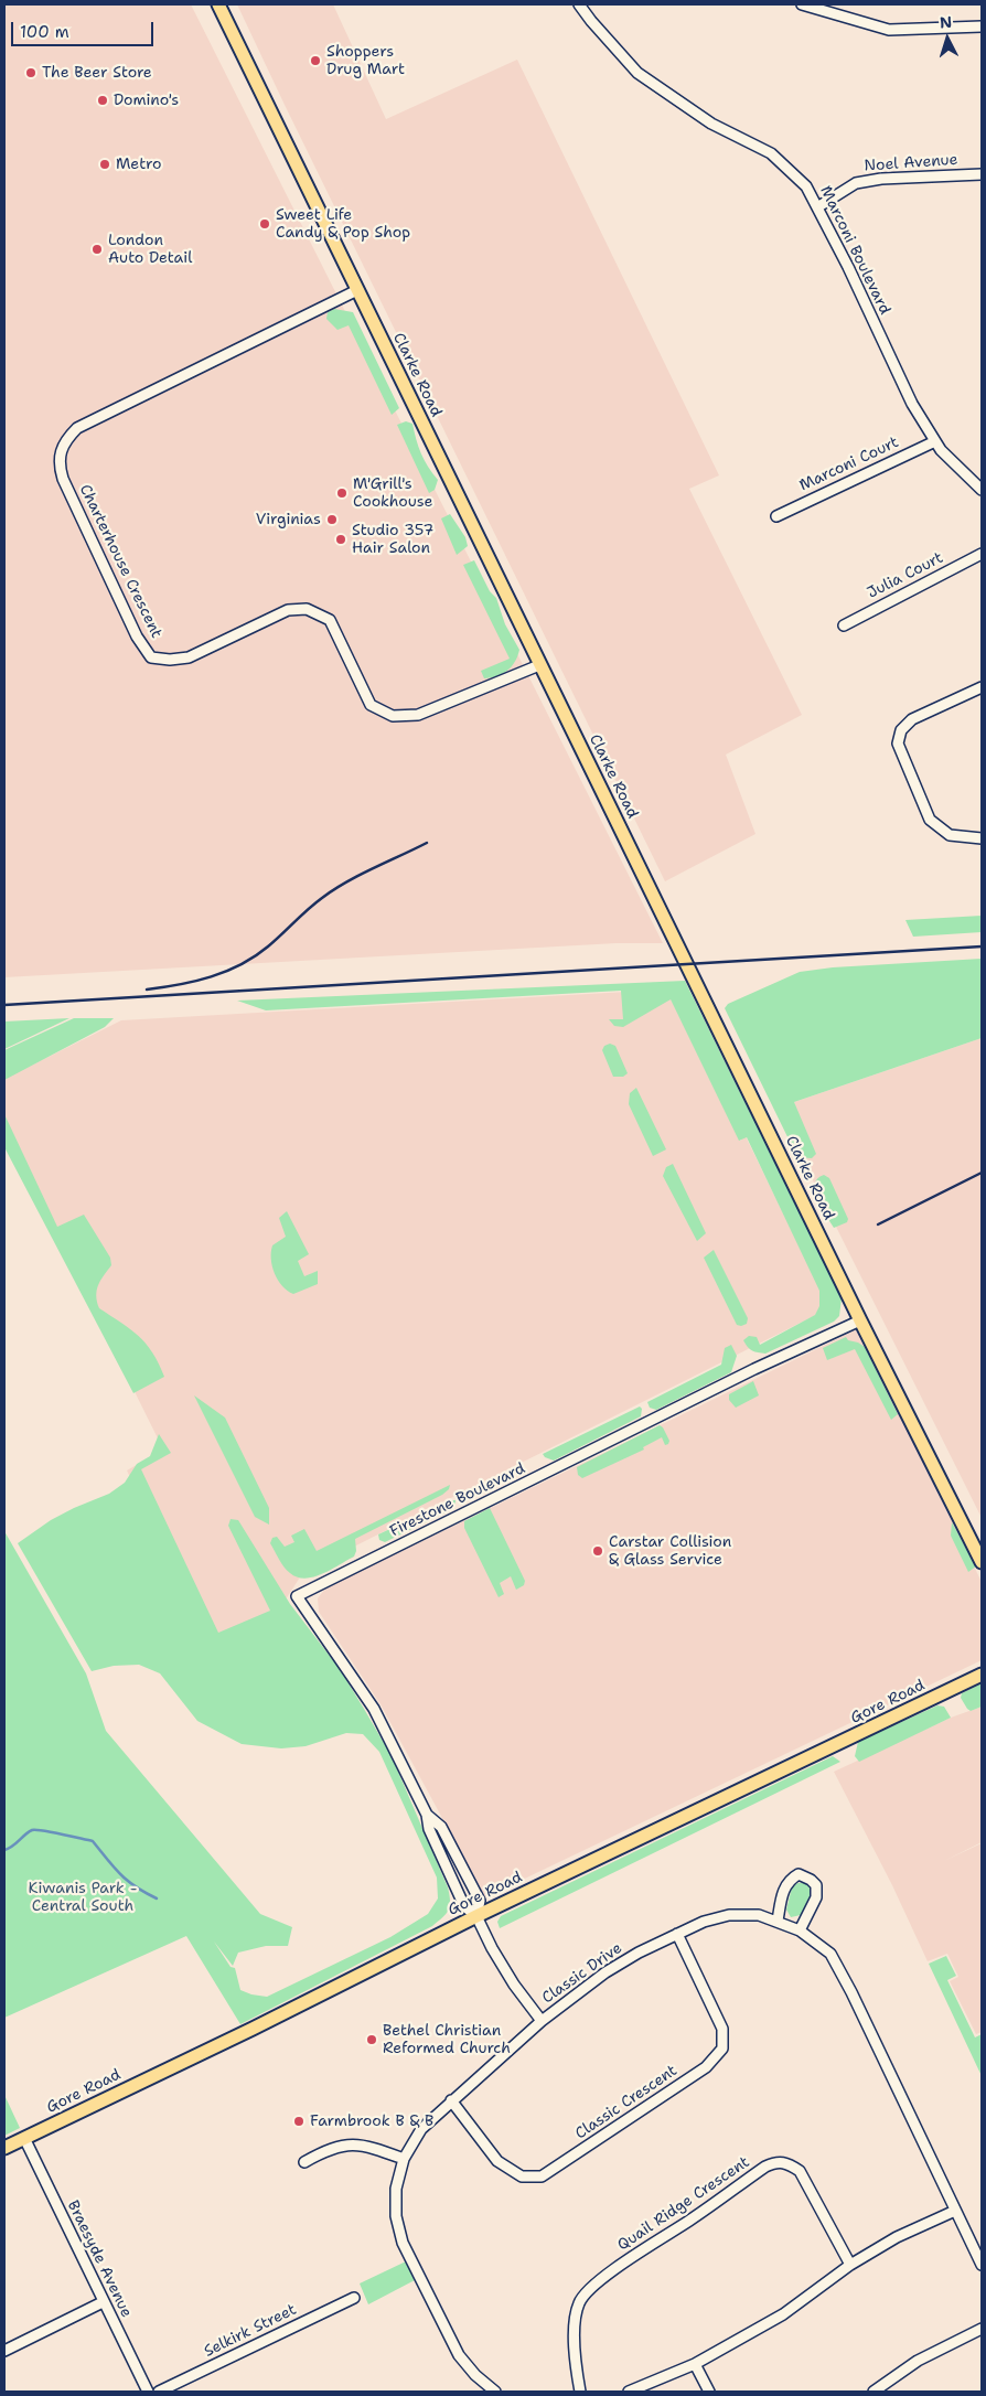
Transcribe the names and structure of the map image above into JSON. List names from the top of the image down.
{
  "streets": {
    "main road": ["Clarke Road", "Gore Road"],
    "street": [
      "Noel Avenue",
      "Marconi Boulevard",
      "Marconi Court",
      "Charterhouse Crescent",
      "Julia Court",
      "Firestone Boulevard",
      "Classic Drive",
      "Classic Crescent",
      "Quail Ridge Crescent",
      "Braesyde Avenue",
      "Selkirk Street"
    ]
  },
  "crossings": [
    ["Noel Avenue", "Marconi Boulevard"],
    ["Marconi Boulevard", "Marconi Court"],
    ["Clarke Road", "Charterhouse Crescent"],
    ["Clarke Road", "Firestone Boulevard"],
    ["Firestone Boulevard", "Gore Road"],
    ["Firestone Boulevard", "Classic Drive"],
    ["Gore Road", "Braesyde Avenue"],
    ["Classic Drive", "Classic Crescent"]
  ],
  "parks": ["Kiwanis Park - Central South"],
  "places": [
    "Shoppers Drug Mart",
    "The Beer Store",
    "Domino's",
    "Metro",
    "Sweet Life Candy & Pop Shop",
    "London Auto Detail",
    "M'Grill's Cookhouse",
    "Virginias",
    "Studio 357 Hair Salon",
    "Carstar Collision & Glass Service",
    "Bethel Christian Reformed Church",
    "Farmbrook B & B"
  ],
  "scale_bar": "100 m",
  "north": "top"
}
